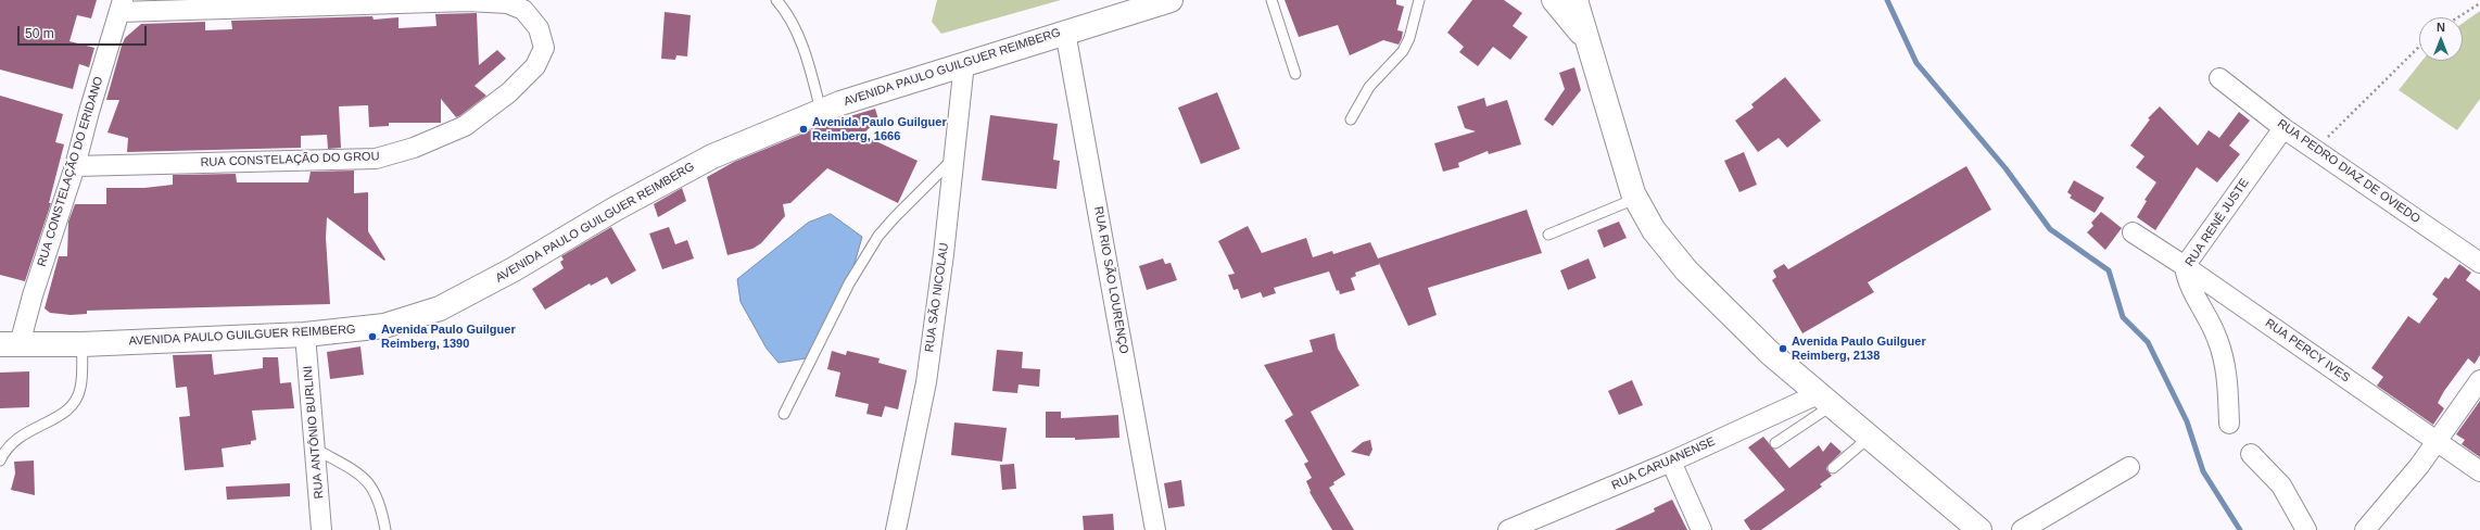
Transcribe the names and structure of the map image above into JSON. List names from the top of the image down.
{
  "streets": {
    "main road": ["AVENIDA PAULO GUILGUER REIMBERG"],
    "street": [
      "RUA CONSTELAÇÃO DO GROU",
      "RUA CONSTELAÇÃO DO ERIDANO",
      "RUA PEDRO DIAZ DE OVIEDO",
      "RUA RENÊ JUSTE",
      "RUA RIO SÃO LOURENÇO",
      "RUA SÃO NICOLAU",
      "RUA PERCY IVES",
      "RUA ANTÔNIO BURLINI",
      "RUA CARUANENSE"
    ]
  },
  "crossings": [
    ["AVENIDA PAULO GUILGUER REIMBERG", "RUA CONSTELAÇÃO DO ERIDANO"],
    ["AVENIDA PAULO GUILGUER REIMBERG", "RUA RIO SÃO LOURENÇO"],
    ["AVENIDA PAULO GUILGUER REIMBERG", "RUA SÃO NICOLAU"],
    ["AVENIDA PAULO GUILGUER REIMBERG", "RUA ANTÔNIO BURLINI"],
    ["RUA CONSTELAÇÃO DO GROU", "RUA CONSTELAÇÃO DO ERIDANO"],
    ["RUA PEDRO DIAZ DE OVIEDO", "RUA RENÊ JUSTE"],
    ["RUA RENÊ JUSTE", "RUA PERCY IVES"]
  ],
  "places": ["Avenida Paulo Guilguer Reimberg, 1666", "Avenida Paulo Guilguer Reimberg, 1390", "Avenida Paulo Guilguer Reimberg, 2138"],
  "scale_bar": "50 m",
  "north": "top"
}
